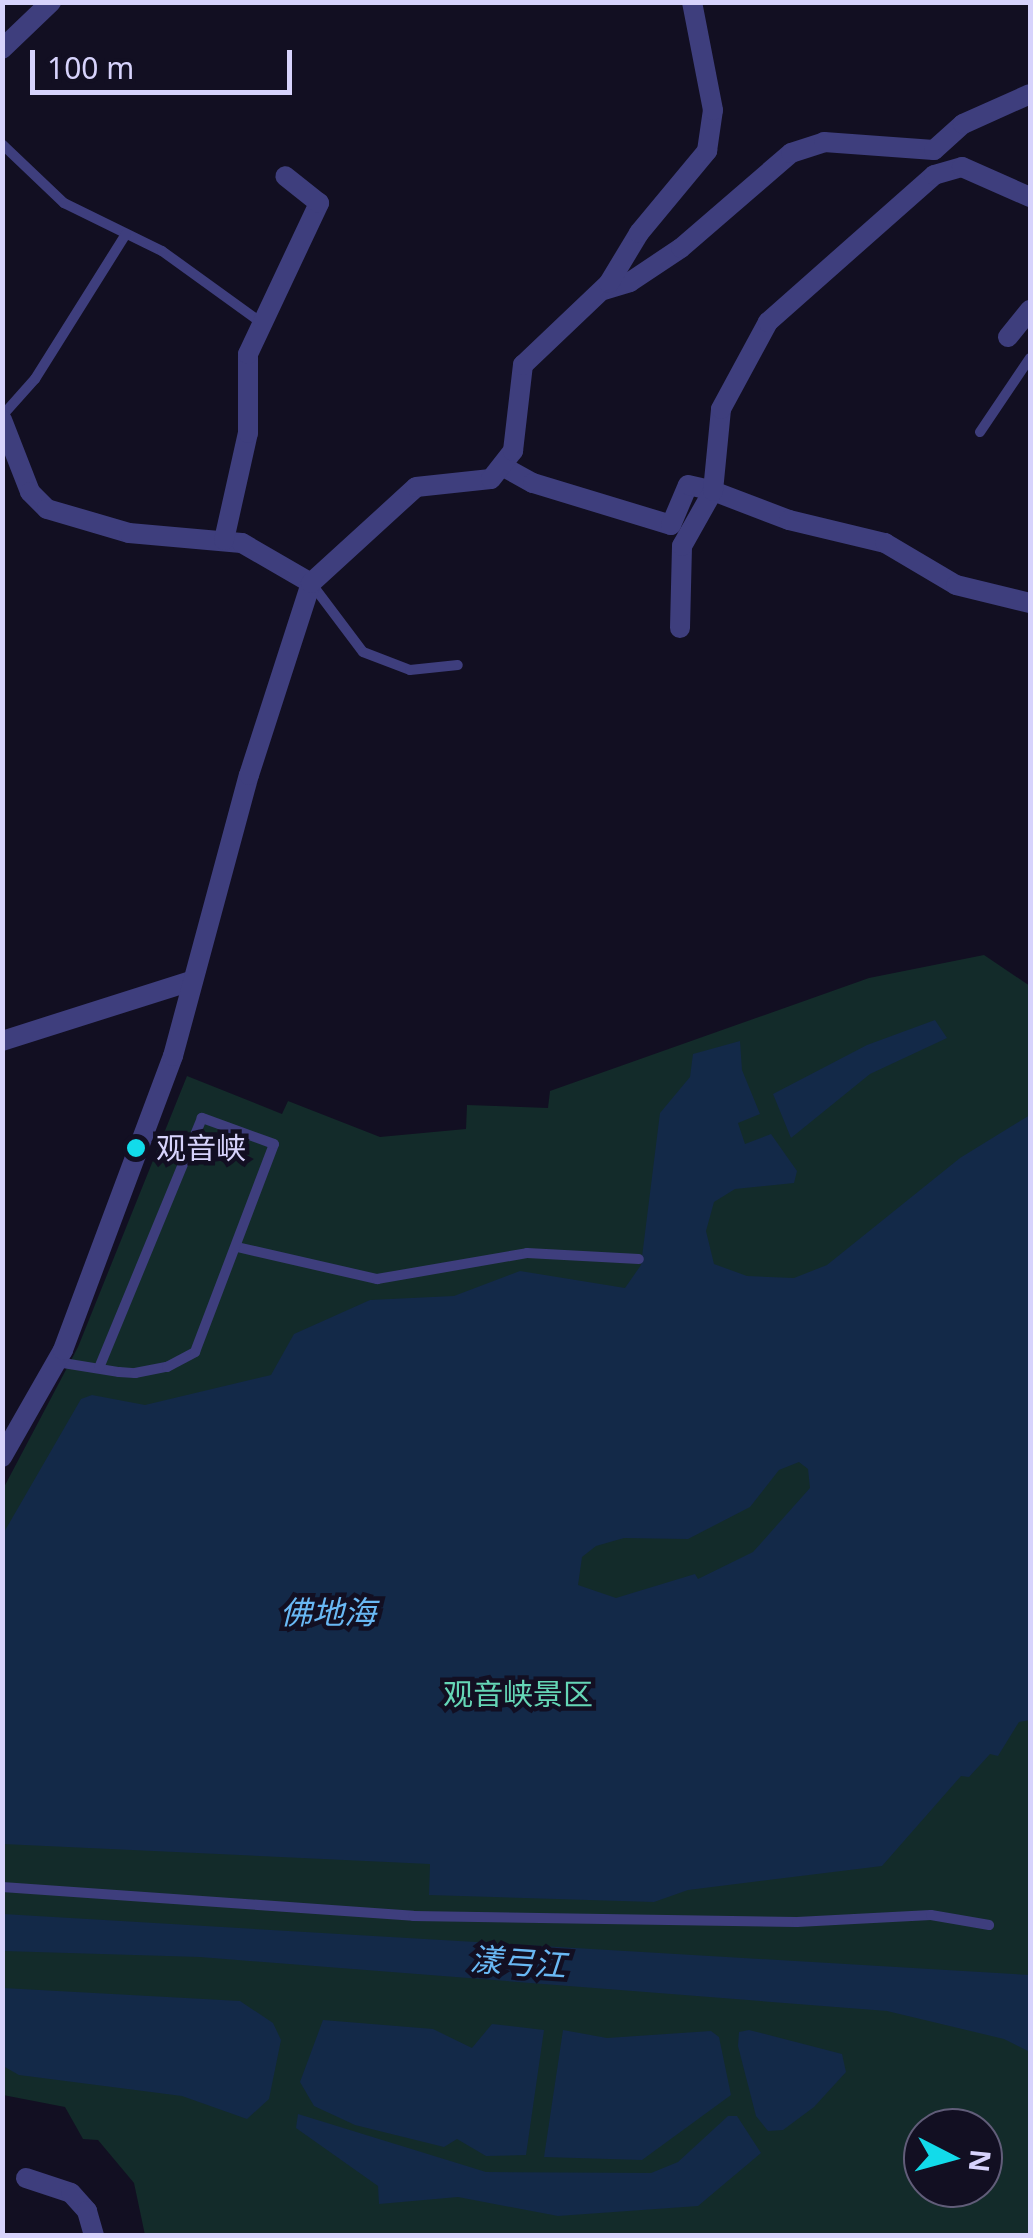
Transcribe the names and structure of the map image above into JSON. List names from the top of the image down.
{
  "water": ["佛地海", "漾弓江"],
  "parks": ["观音峡景区"],
  "places": ["观音峡"],
  "scale_bar": "100 m",
  "north": "right"
}
